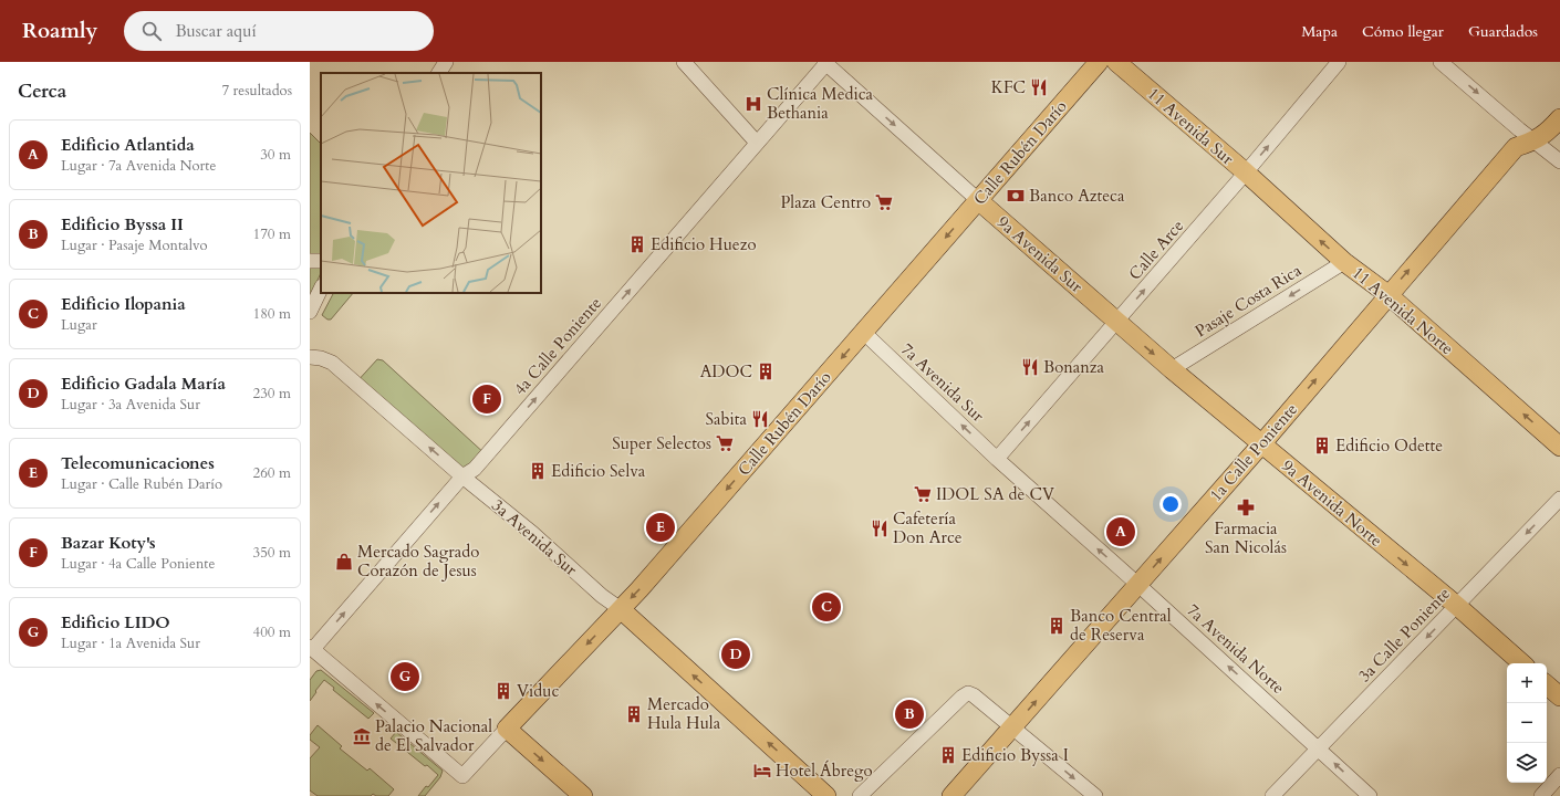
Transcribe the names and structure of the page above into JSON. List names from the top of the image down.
{
  "streets": {
    "main road": [
      "11 Avenida Sur",
      "Calle Rubén Darío",
      "9a Avenida Sur",
      "11 Avenida Norte",
      "1a Calle Poniente",
      "9a Avenida Norte",
      "3a Avenida Sur"
    ],
    "street": [
      "Calle Arce",
      "Pasaje Costa Rica",
      "4a Calle Poniente",
      "7a Avenida Sur",
      "3a Calle Poniente",
      "7a Avenida Norte"
    ]
  },
  "crossings": [
    ["11 Avenida Sur", "Calle Arce"],
    ["11 Avenida Sur", "11 Avenida Norte"],
    ["Calle Rubén Darío", "9a Avenida Sur"],
    ["Calle Rubén Darío", "4a Calle Poniente"],
    ["Calle Rubén Darío", "7a Avenida Sur"],
    ["Calle Rubén Darío", "3a Avenida Sur"],
    ["Calle Arce", "9a Avenida Sur"],
    ["Calle Arce", "11 Avenida Norte"],
    ["Calle Arce", "7a Avenida Sur"],
    ["Calle Arce", "9a Avenida Norte"],
    ["Calle Arce", "7a Avenida Norte"],
    ["9a Avenida Sur", "4a Calle Poniente"],
    ["9a Avenida Sur", "9a Avenida Norte"],
    ["Pasaje Costa Rica", "11 Avenida Norte"],
    ["Pasaje Costa Rica", "9a Avenida Norte"],
    ["11 Avenida Norte", "1a Calle Poniente"],
    ["4a Calle Poniente", "3a Avenida Sur"],
    ["7a Avenida Sur", "7a Avenida Norte"],
    ["1a Calle Poniente", "9a Avenida Norte"],
    ["1a Calle Poniente", "7a Avenida Norte"],
    ["9a Avenida Norte", "3a Calle Poniente"],
    ["3a Calle Poniente", "7a Avenida Norte"]
  ],
  "one_way": [
    "Calle Rubén Darío",
    "Calle Arce",
    "9a Avenida Sur",
    "Pasaje Costa Rica",
    "11 Avenida Norte",
    "4a Calle Poniente",
    "7a Avenida Sur",
    "1a Calle Poniente",
    "9a Avenida Norte",
    "3a Avenida Sur",
    "3a Calle Poniente",
    "7a Avenida Norte"
  ],
  "places": {
    "restaurant": [
      "KFC",
      "Bonanza",
      "Sabita",
      "Cafetería Don Arce"
    ],
    "hospital": ["Clínica Medica Bethania"],
    "bank": ["Banco Azteca"],
    "supermarket": ["Plaza Centro", "Super Selectos", "IDOL SA de CV"],
    "building": [
      "Edificio Huezo",
      "ADOC",
      "Edificio Odette",
      "Edificio Selva",
      "Banco Central de Reserva",
      "Viduc",
      "Mercado Hula Hula",
      "Edificio Byssa I"
    ],
    "pharmacy": ["Farmacia San Nicolás"],
    "shop": ["Mercado Sagrado Corazón de Jesus"],
    "museum": ["Palacio Nacional de El Salvador"],
    "hotel": ["Hotel Ábrego"]
  },
  "page": {
    "header": "Roamly",
    "search": "Buscar aquí",
    "nav": ["Mapa", "Cómo llegar", "Guardados"],
    "heading": ["Cerca", "7 resultados"],
    "list": [
      {
        "mark": "A",
        "name": "Edificio Atlantida",
        "note": "Lugar · 7a Avenida Norte",
        "value": "30 m"
      },
      {
        "mark": "B",
        "name": "Edificio Byssa II",
        "note": "Lugar · Pasaje Montalvo",
        "value": "170 m"
      },
      {
        "mark": "C",
        "name": "Edificio Ilopania",
        "note": "Lugar",
        "value": "180 m"
      },
      {
        "mark": "D",
        "name": "Edificio Gadala María",
        "note": "Lugar · 3a Avenida Sur",
        "value": "230 m"
      },
      {
        "mark": "E",
        "name": "Telecomunicaciones",
        "note": "Lugar · Calle Rubén Darío",
        "value": "260 m"
      },
      {
        "mark": "F",
        "name": "Bazar Koty's",
        "note": "Lugar · 4a Calle Poniente",
        "value": "350 m"
      },
      {
        "mark": "G",
        "name": "Edificio LIDO",
        "note": "Lugar · 1a Avenida Sur",
        "value": "400 m"
      }
    ],
    "pins": [
      "F",
      "E",
      "A",
      "C",
      "D",
      "G",
      "B"
    ],
    "map_buttons": ["+", "−"]
  }
}
